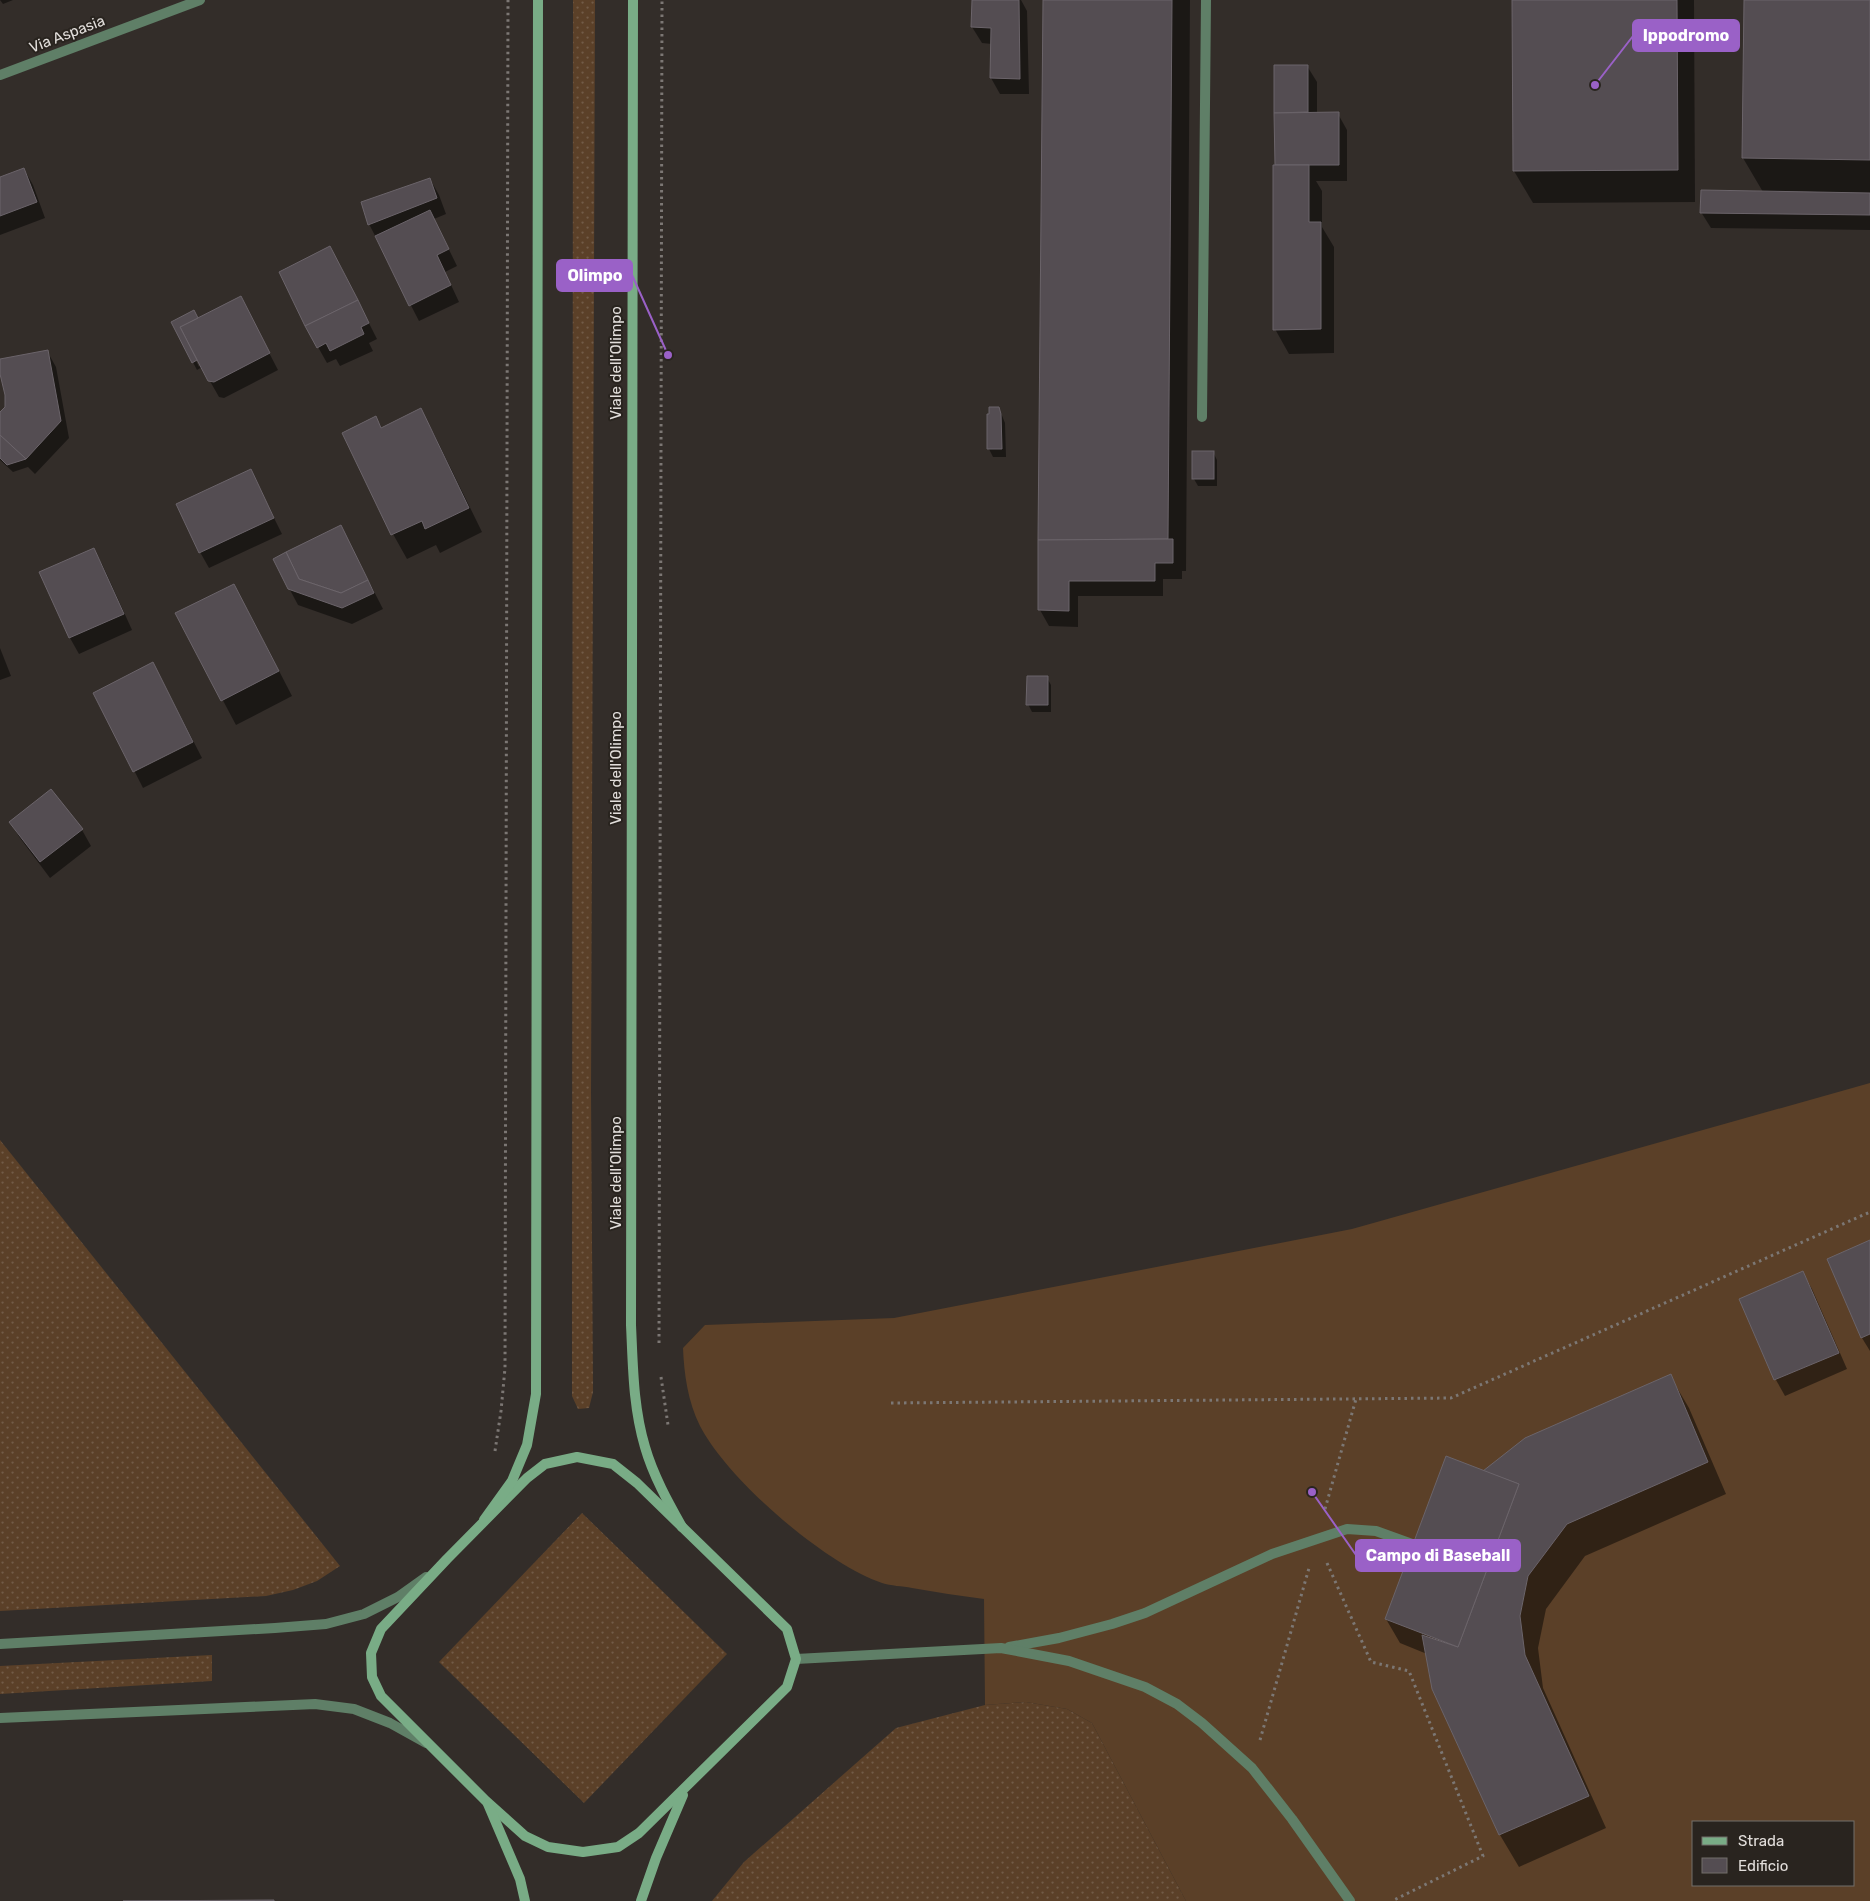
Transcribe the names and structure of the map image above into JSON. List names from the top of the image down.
{
  "streets": {
    "street": ["Via Aspasia", "Viale dell'Olimpo"]
  },
  "places": ["Ippodromo", "Olimpo", "Campo di Baseball"],
  "legend": ["Strada", "Edificio"]
}
